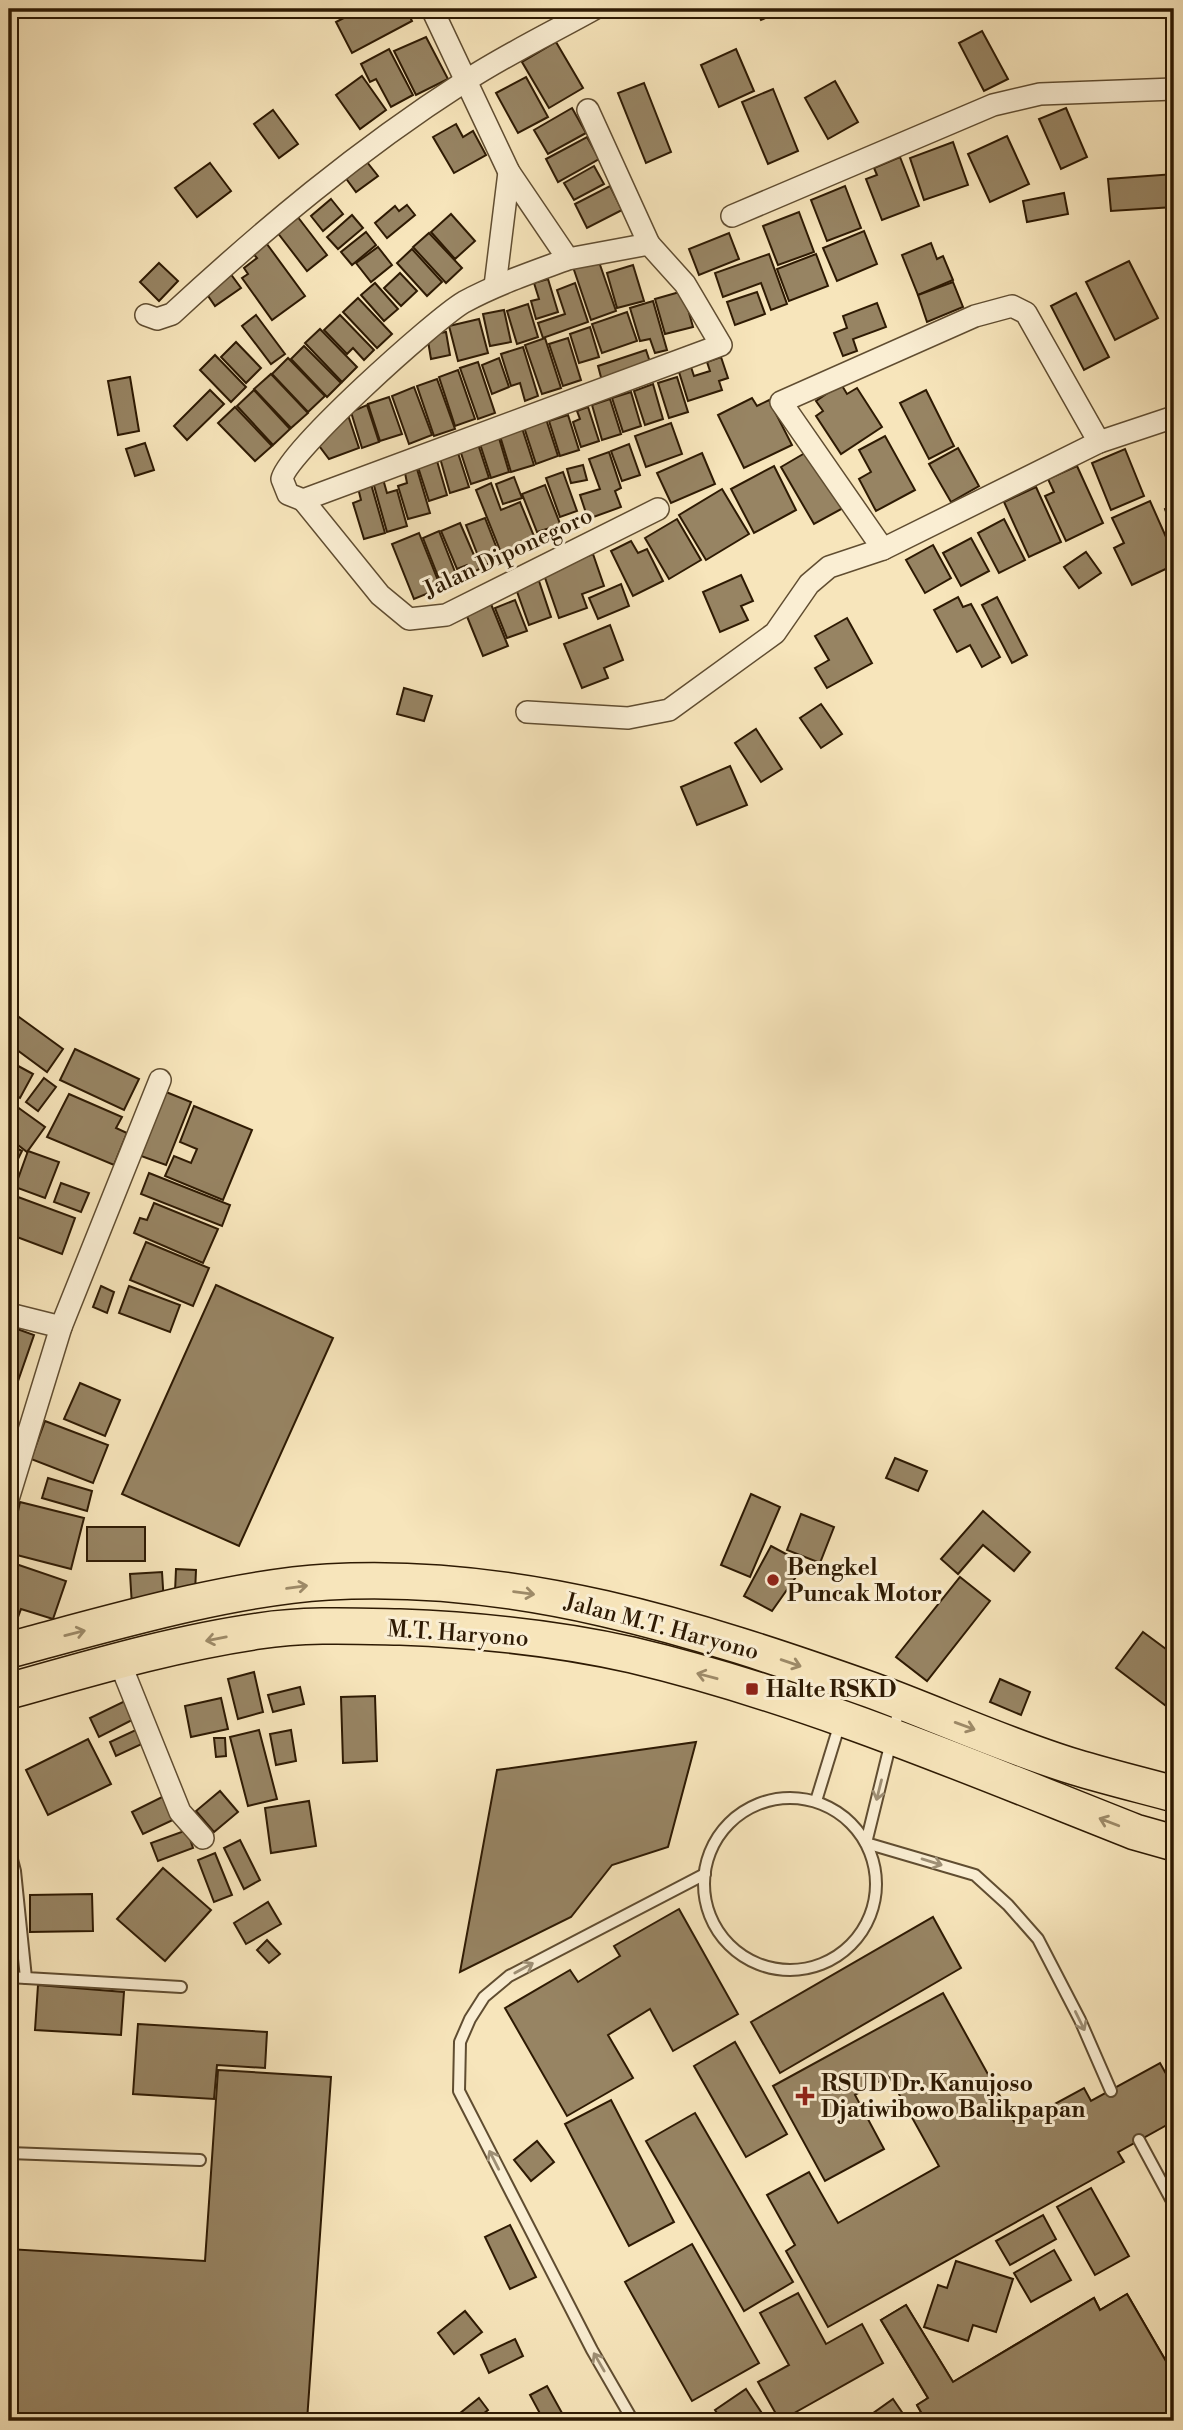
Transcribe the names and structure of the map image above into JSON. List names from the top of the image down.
{
  "streets": {
    "highway": ["Jalan M.T. Haryono", "M.T. Haryono"],
    "street": ["Jalan Diponegoro"]
  },
  "one_way": ["Jalan M.T. Haryono", "M.T. Haryono"],
  "places": {
    "other": ["Bengkel Puncak Motor"],
    "transit": ["Halte RSKD"],
    "health": ["RSUD Dr. Kanujoso Djatiwibowo Balikpapan"]
  }
}
